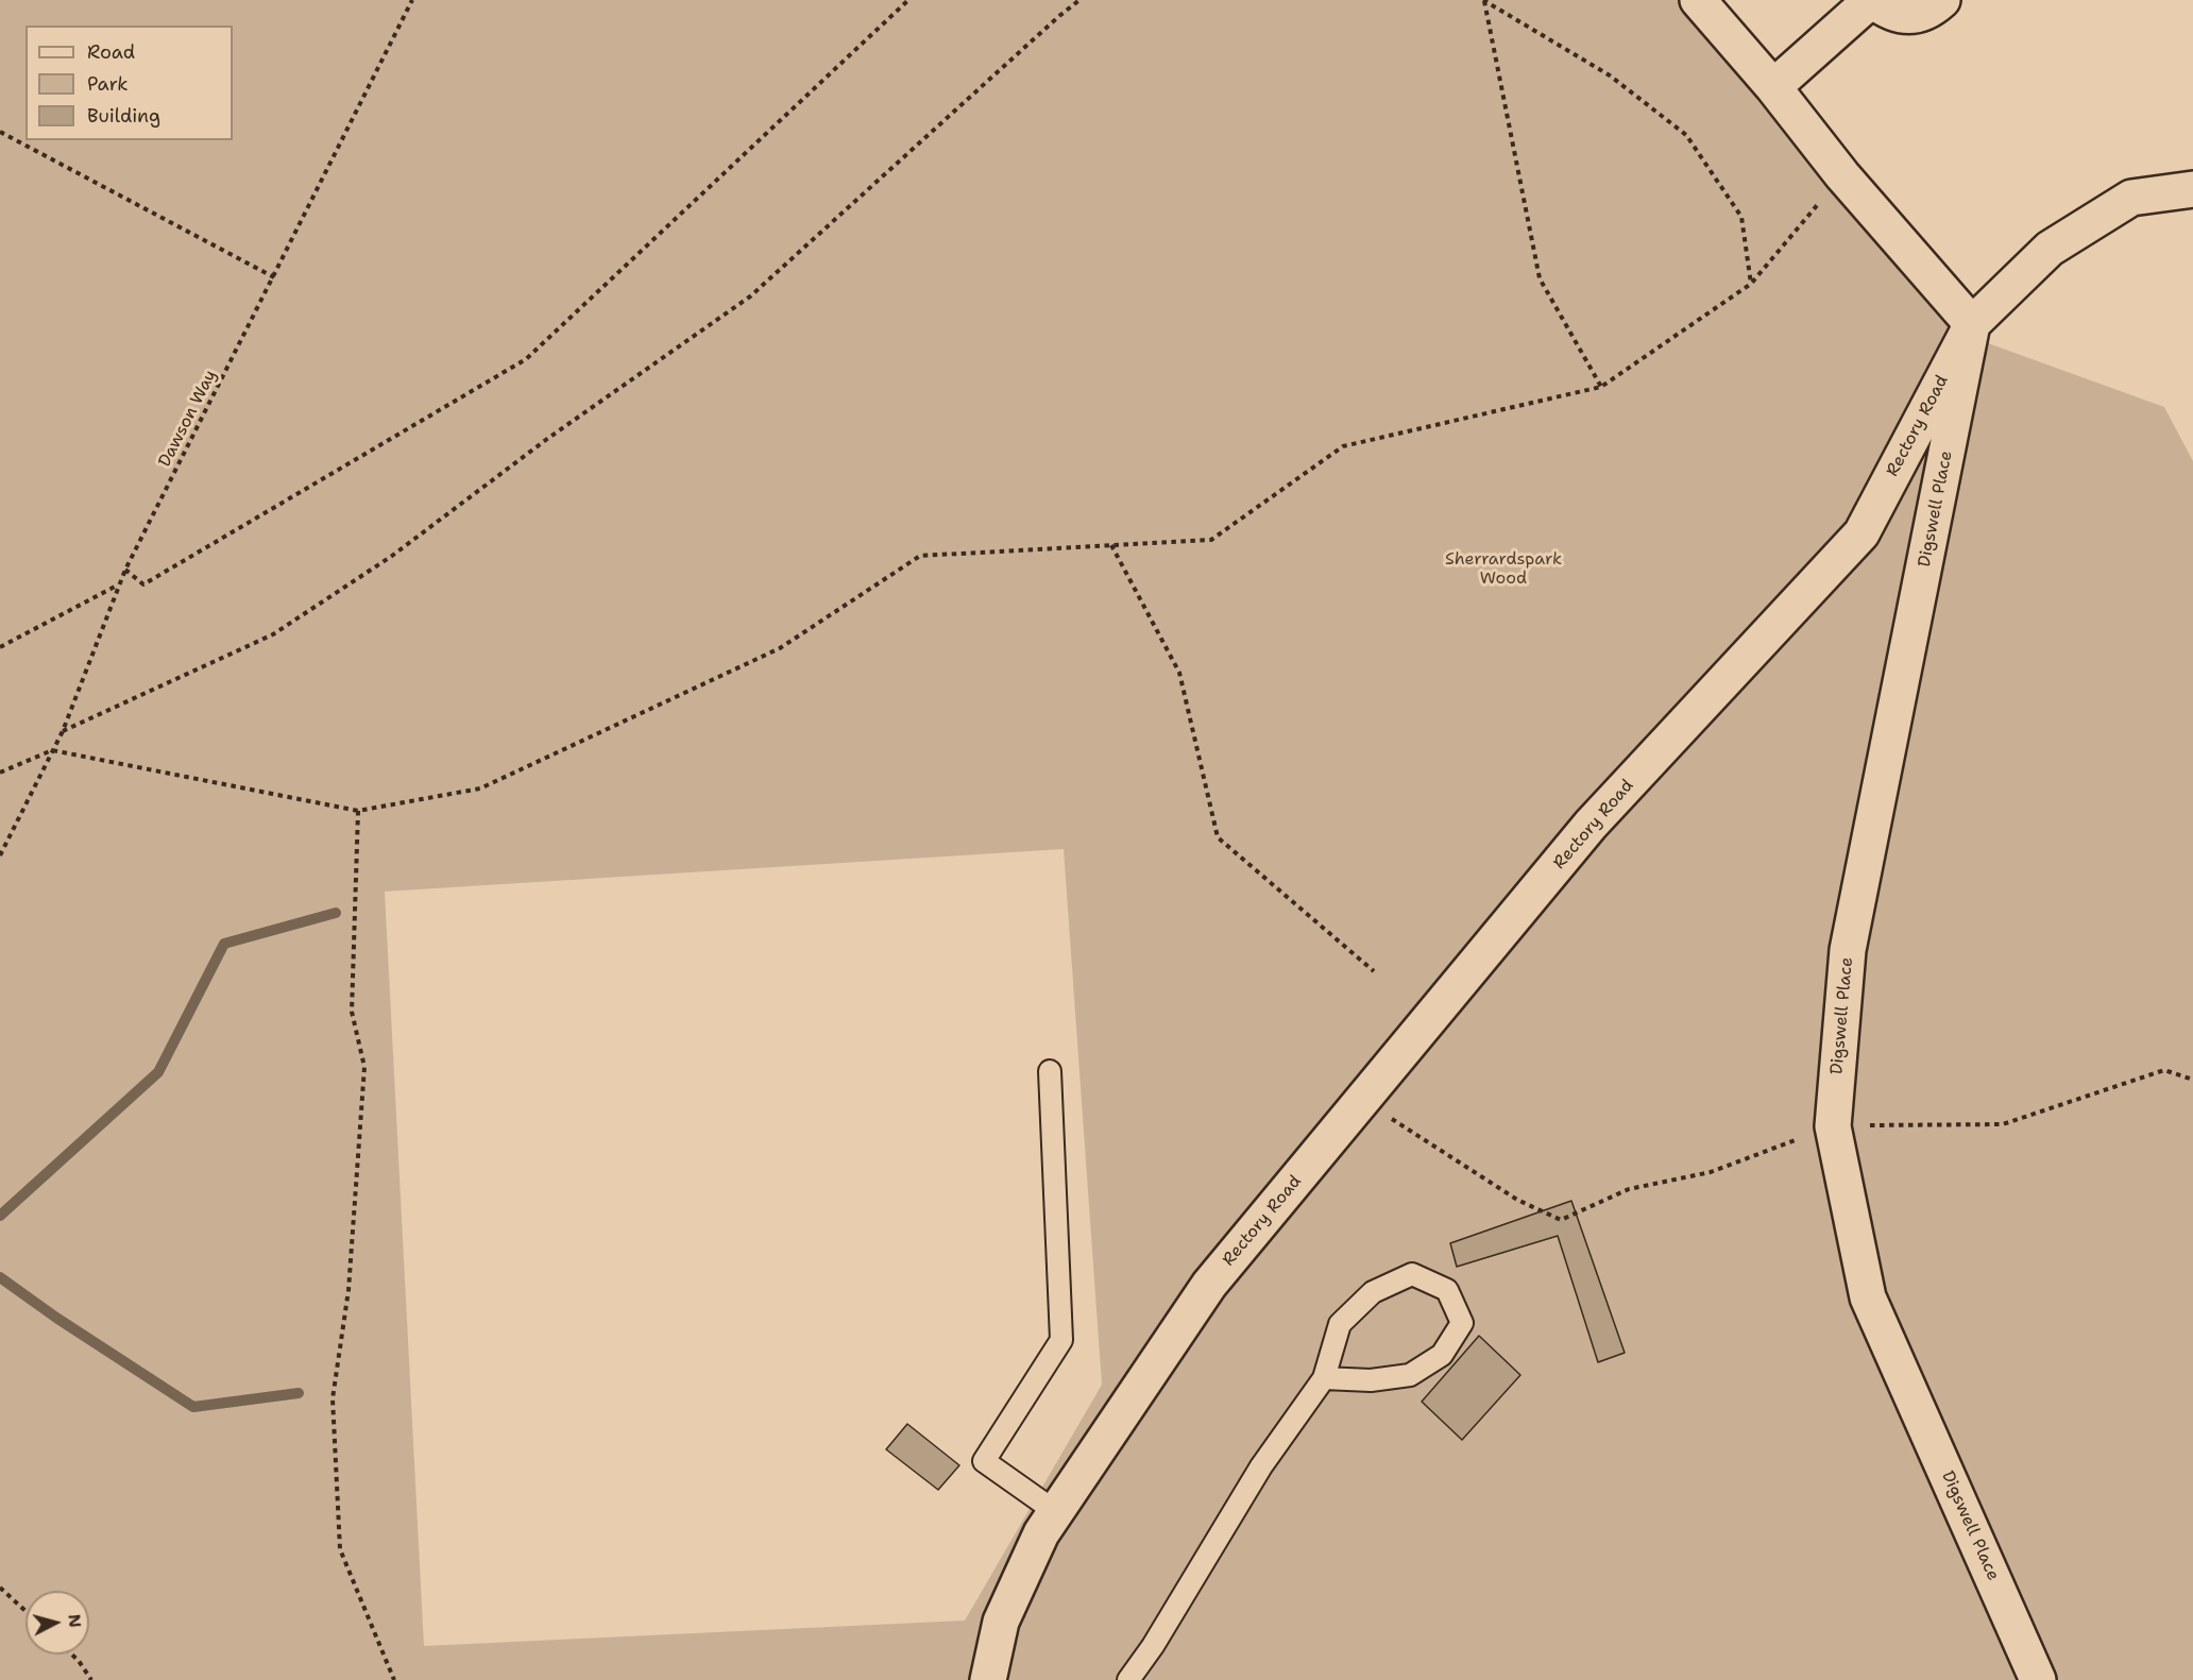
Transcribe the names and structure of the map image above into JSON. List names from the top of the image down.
{
  "streets": {
    "street": ["Rectory Road", "Digswell Place"],
    "path": ["Dawson Way"]
  },
  "crossings": [
    ["Rectory Road", "Digswell Place"]
  ],
  "parks": ["Sherrardspark Wood"],
  "legend": ["Road", "Park", "Building"],
  "north": "right"
}
